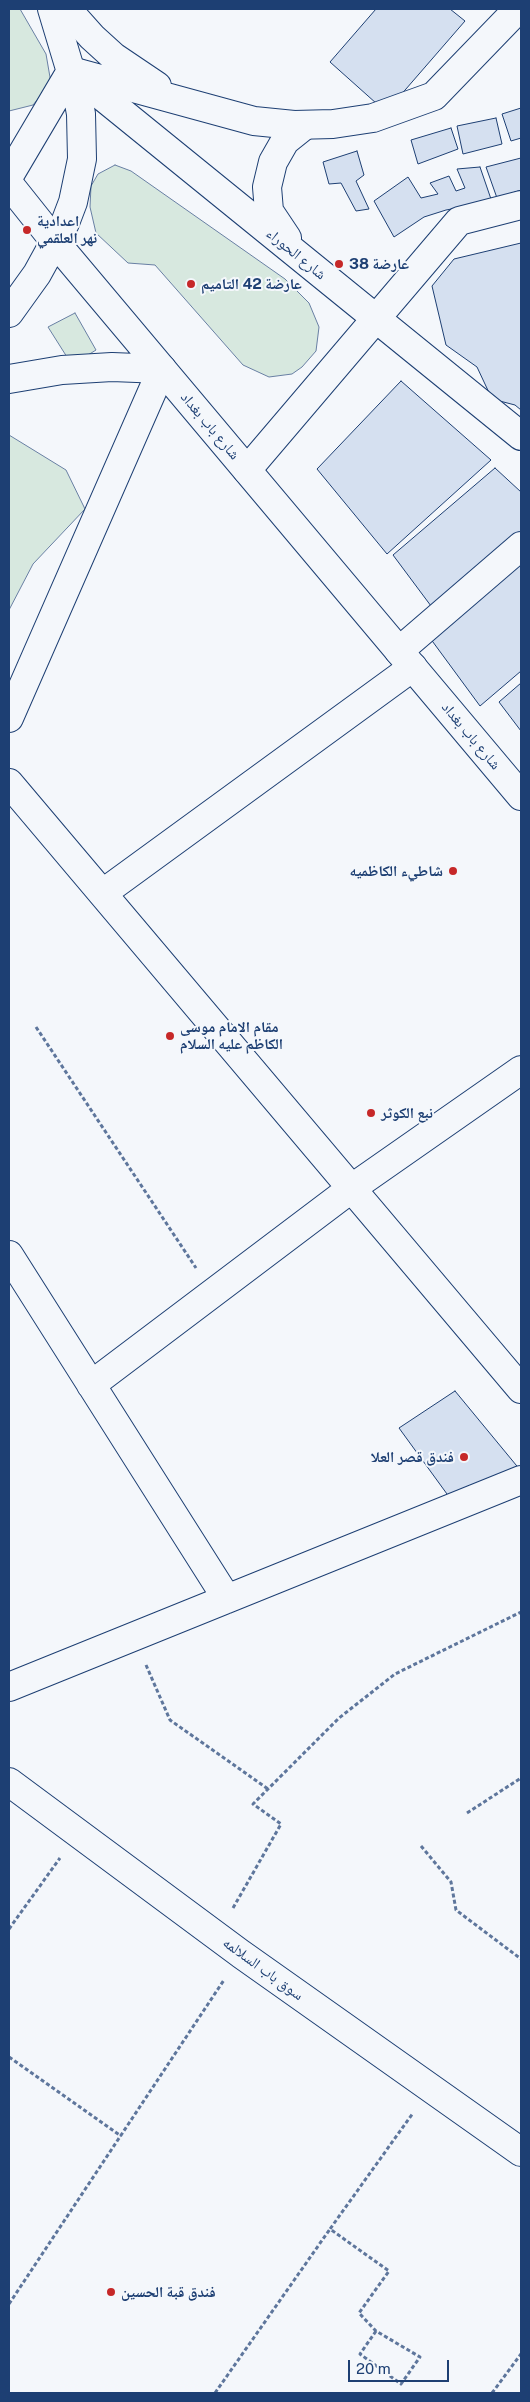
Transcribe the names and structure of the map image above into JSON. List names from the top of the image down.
{
  "streets": {
    "main road": ["شارع الحوراء", "شارع باب بغداد", "سوق باب السلالمه"]
  },
  "places": [
    "اعدادية نهر العلقمي",
    "عارضة 38",
    "عارضة 42 التاميم",
    "شاطيء الكاظميه",
    "مقام الامام موسى الكاظم عليه السلام",
    "نبع الكوثر",
    "فندق قصر العلا",
    "فندق قبة الحسين"
  ],
  "scale_bar": "20 m"
}
